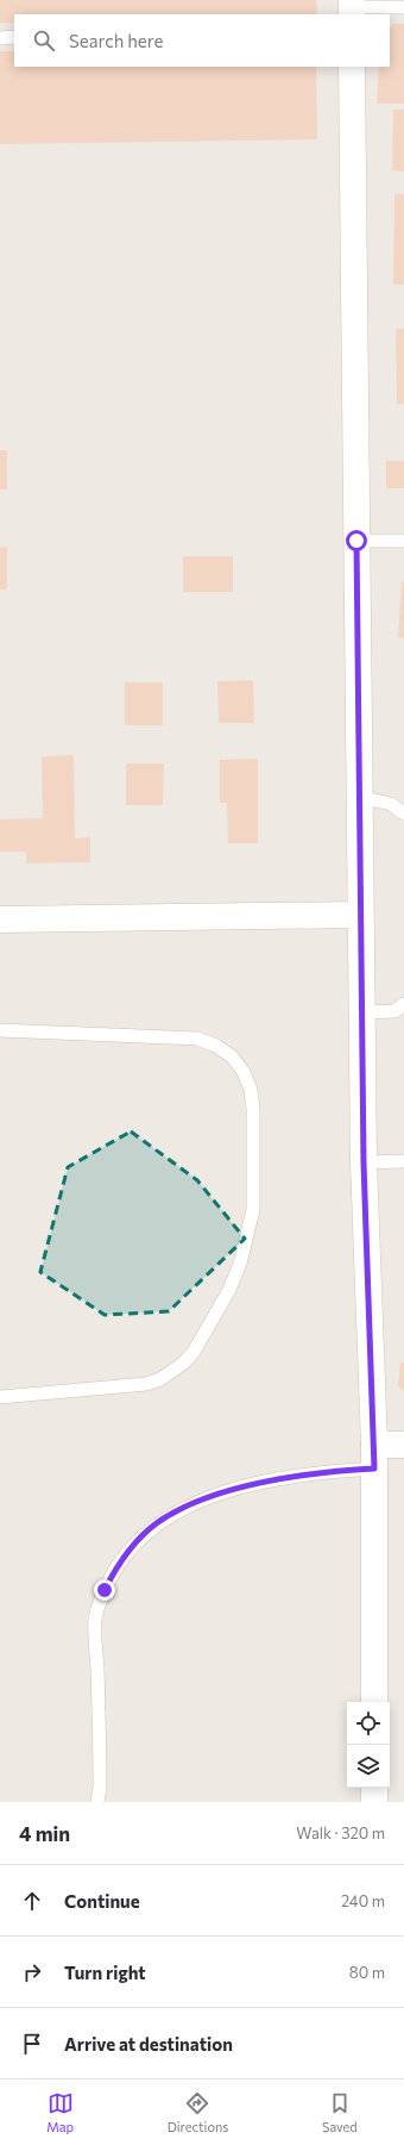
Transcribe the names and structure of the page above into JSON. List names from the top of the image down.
{
  "page": {
    "search": "Search here",
    "heading": ["4 min", "Walk · 320 m"],
    "list": [
      ["Continue", "240 m"],
      ["Turn right", "80 m"],
      "Arrive at destination"
    ],
    "nav": ["Map", "Directions", "Saved"]
  }
}
